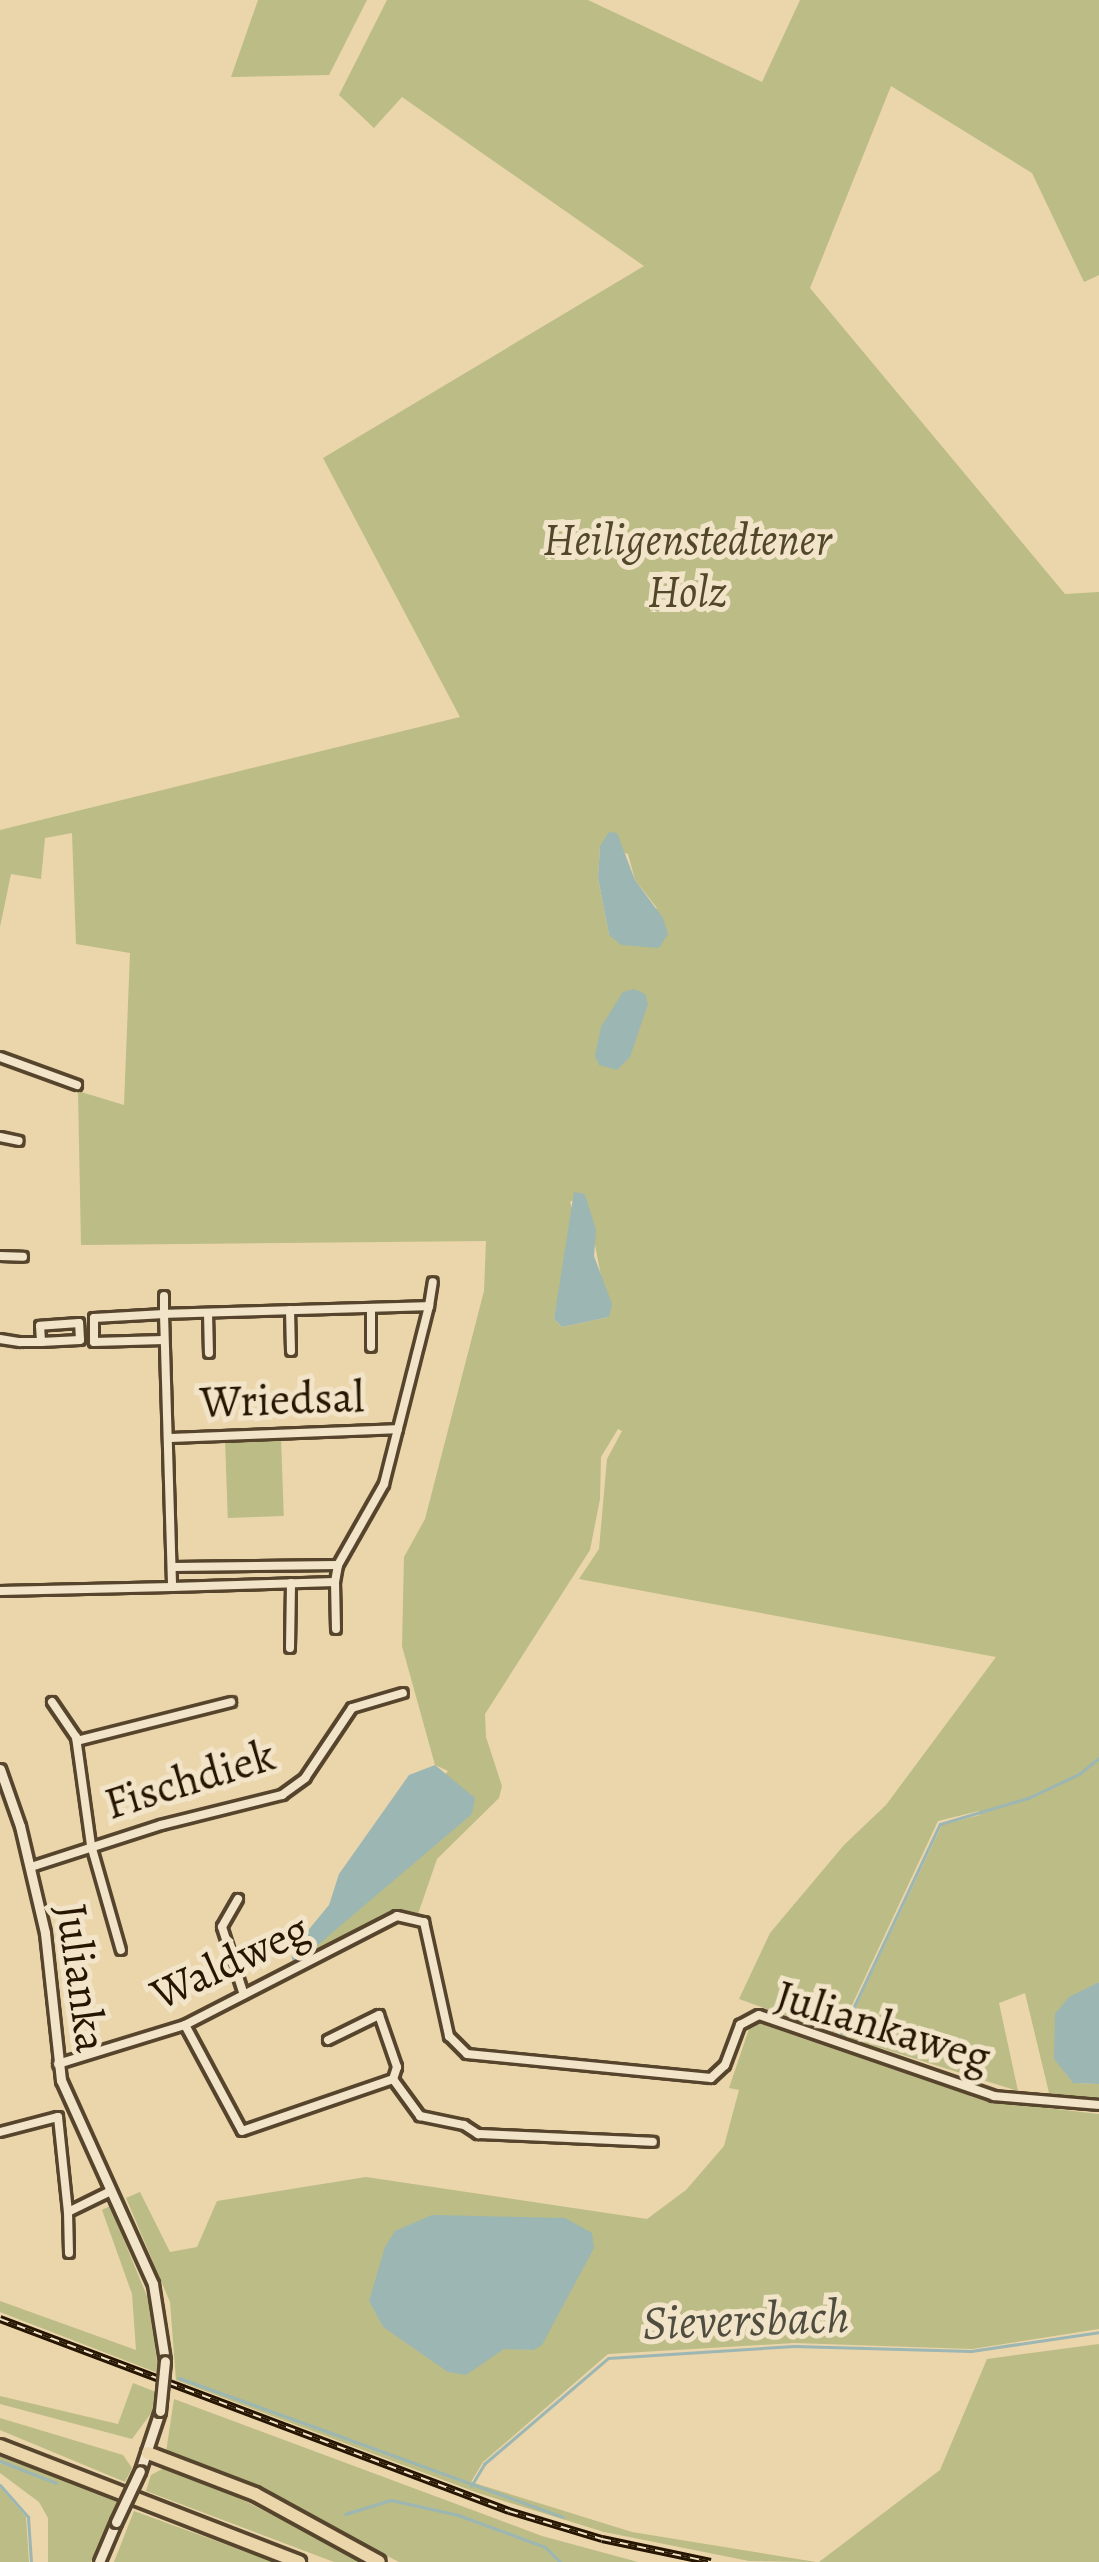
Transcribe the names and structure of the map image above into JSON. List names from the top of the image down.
{
  "streets": {
    "street": [
      "Wriedsal",
      "Fischdiek",
      "Waldweg",
      "Julianka",
      "Juliankaweg"
    ]
  },
  "crossings": [
    ["Fischdiek", "Julianka"],
    ["Waldweg", "Julianka"],
    ["Waldweg", "Juliankaweg"]
  ],
  "water": ["Sieversbach"],
  "parks": ["Heiligenstedtener Holz"]
}
